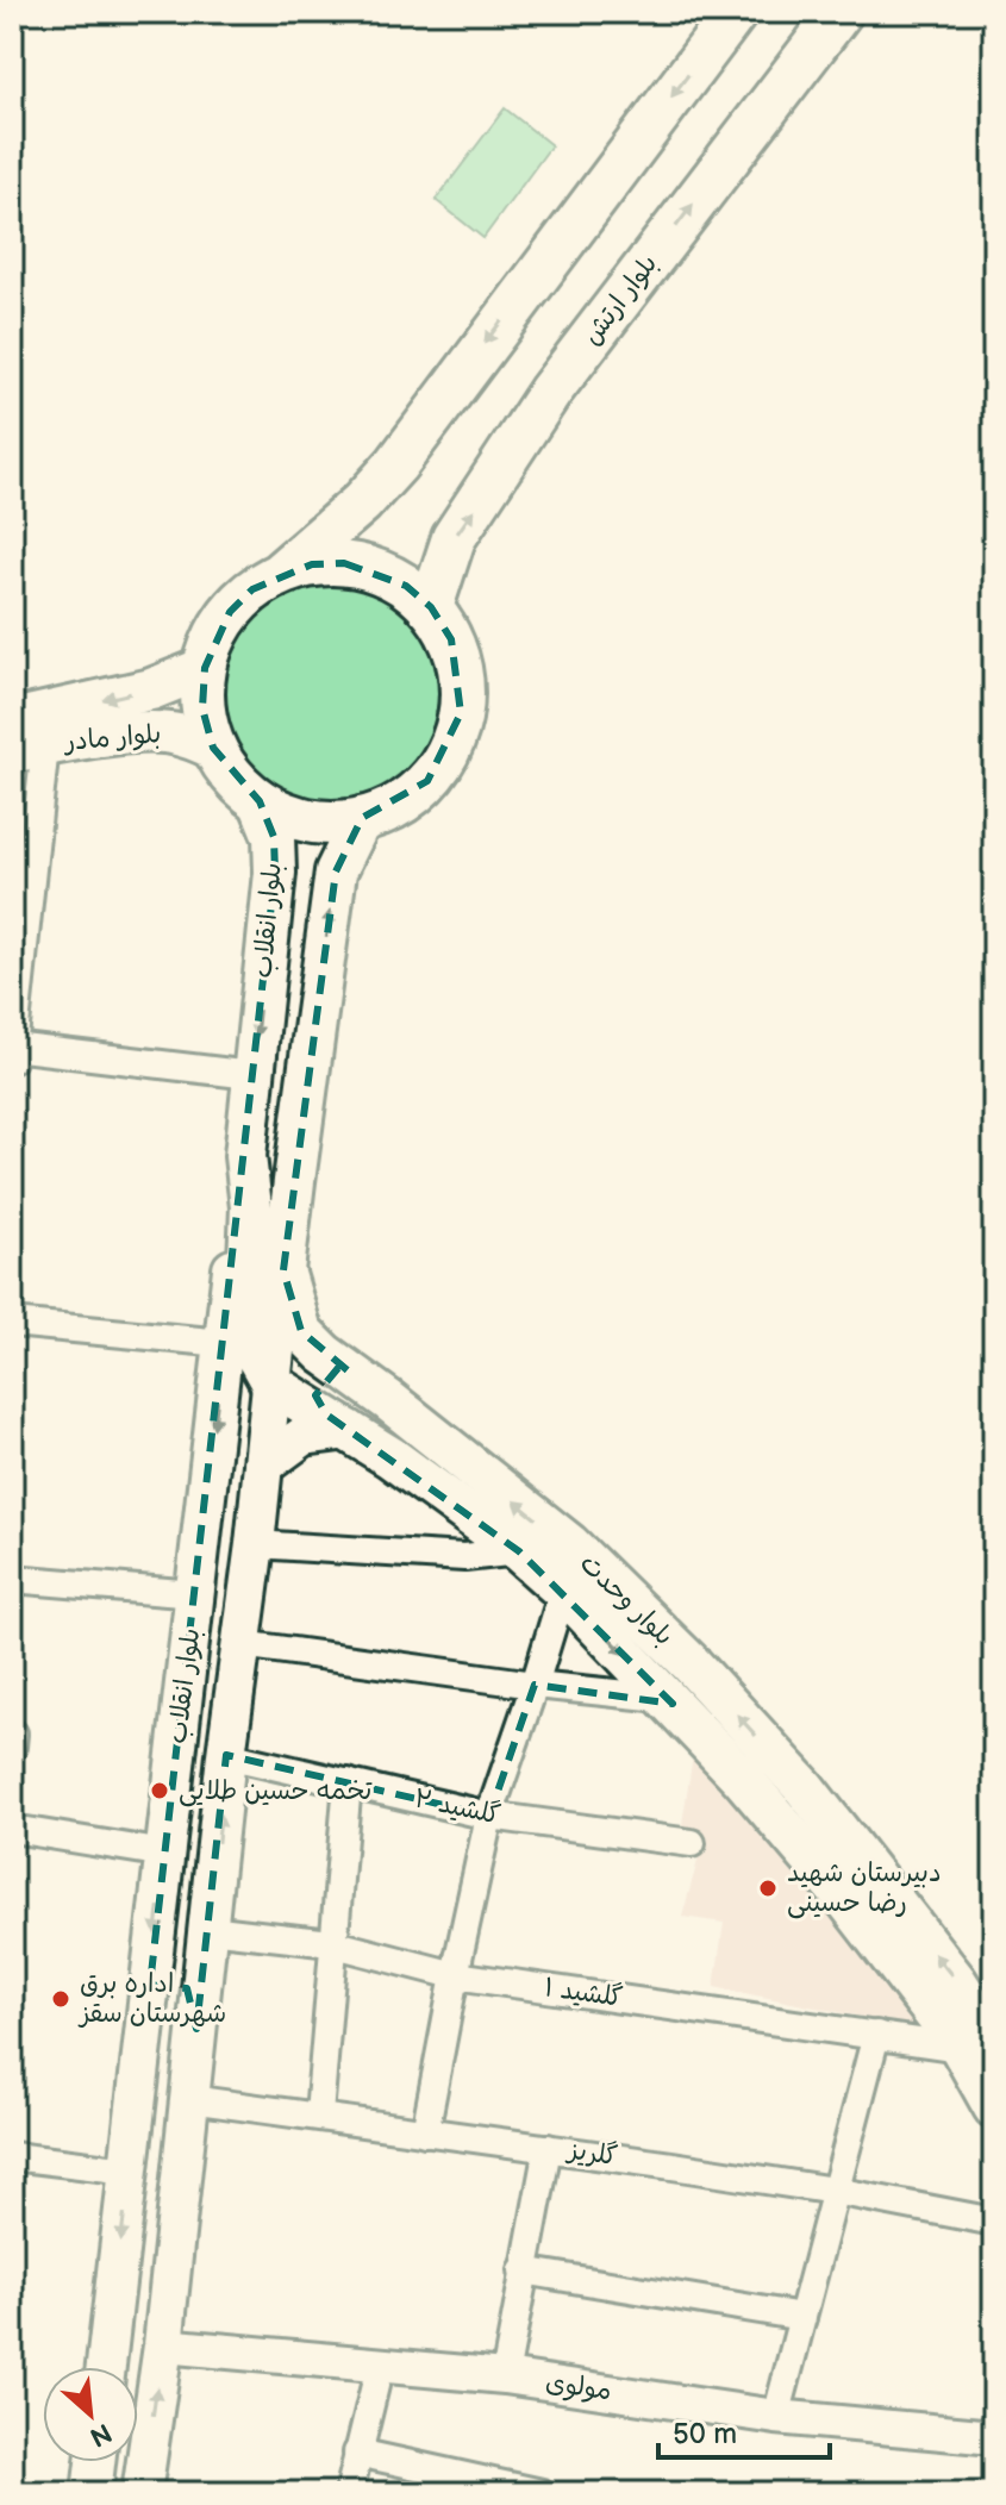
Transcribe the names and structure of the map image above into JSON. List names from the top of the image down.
{
  "streets": {
    "highway": ["بلوار ارتش"],
    "main road": ["بلوار مادر", "بلوار انقلاب", "بلوار وحدت"],
    "street": [
      "گلشید ۲",
      "گلشید ۱",
      "گلریز",
      "مولوی"
    ]
  },
  "crossings": [
    ["بلوار ارتش", "بلوار مادر"],
    ["بلوار ارتش", "بلوار انقلاب"],
    ["بلوار ارتش", "بلوار وحدت"],
    ["بلوار مادر", "بلوار انقلاب"],
    ["بلوار مادر", "بلوار وحدت"],
    ["بلوار انقلاب", "بلوار وحدت"],
    ["بلوار انقلاب", "گلشید ۲"],
    ["بلوار انقلاب", "گلشید ۱"],
    ["بلوار انقلاب", "گلریز"],
    ["بلوار انقلاب", "مولوی"],
    ["بلوار وحدت", "گلشید ۱"]
  ],
  "places": ["تخمه حسین طلایی", "دبیرستان شهید رضا حسینی", "اداره برق شهرستان سقز"],
  "scale_bar": "50 m",
  "north": "bottom right"
}
